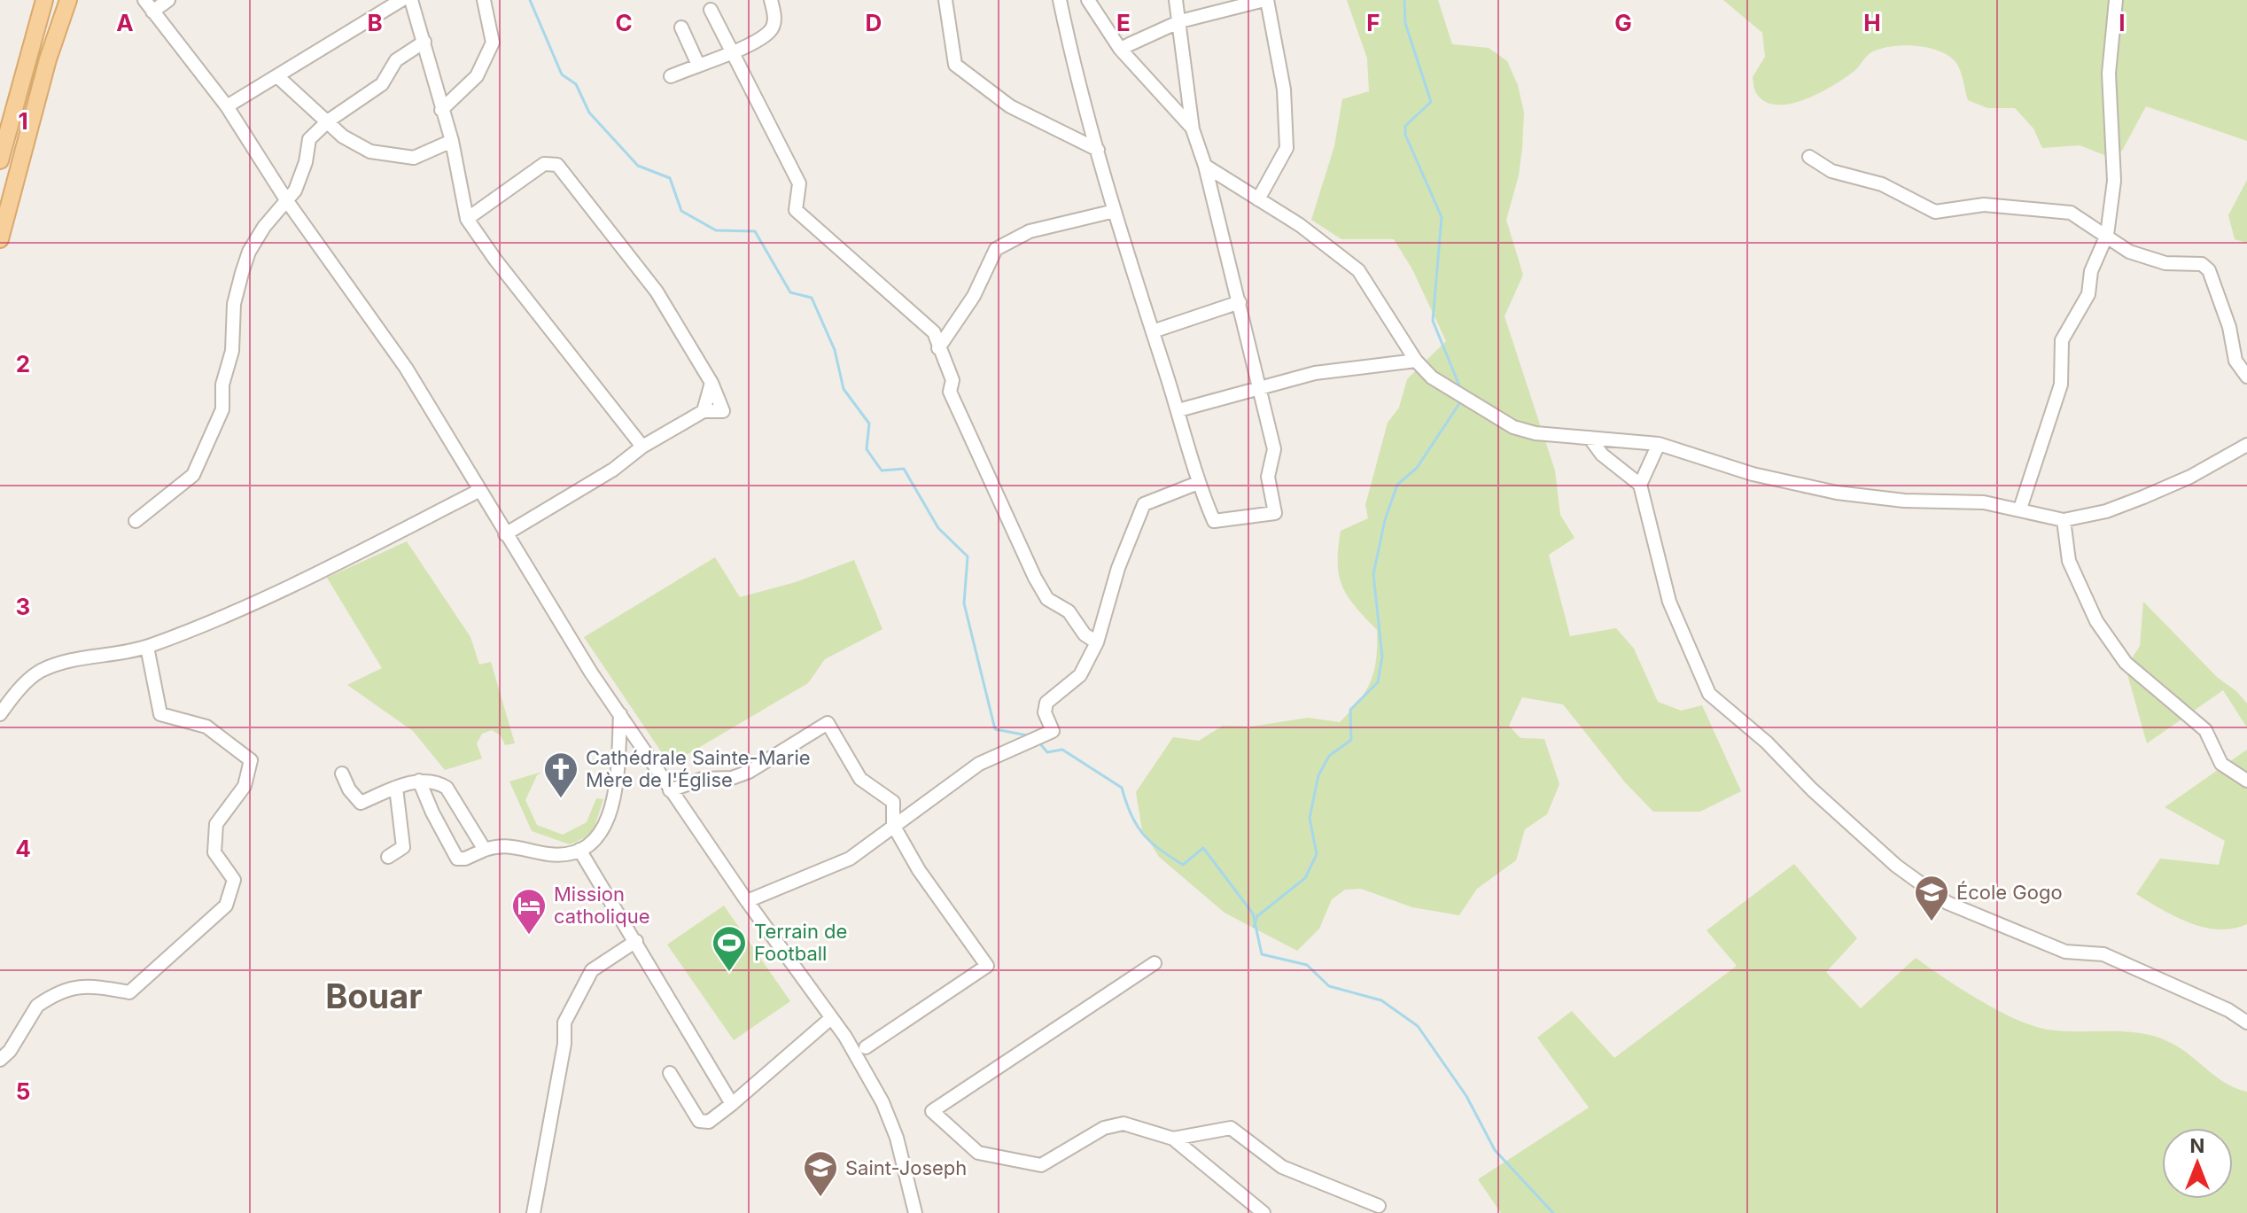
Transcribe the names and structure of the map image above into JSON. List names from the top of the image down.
{
  "districts": ["Bouar"],
  "places": {
    "church": ["Cathédrale Sainte-Marie Mère de l'Église"],
    "school or university": ["École Gogo", "Saint-Joseph"],
    "hotel": ["Mission catholique"],
    "sports": ["Terrain de Football"]
  },
  "north": "top",
  "grid": {
    "columns": [
      "A",
      "B",
      "C",
      "D",
      "E",
      "F",
      "G",
      "H",
      "I"
    ],
    "rows": [
      "1",
      "2",
      "3",
      "4",
      "5"
    ]
  }
}
